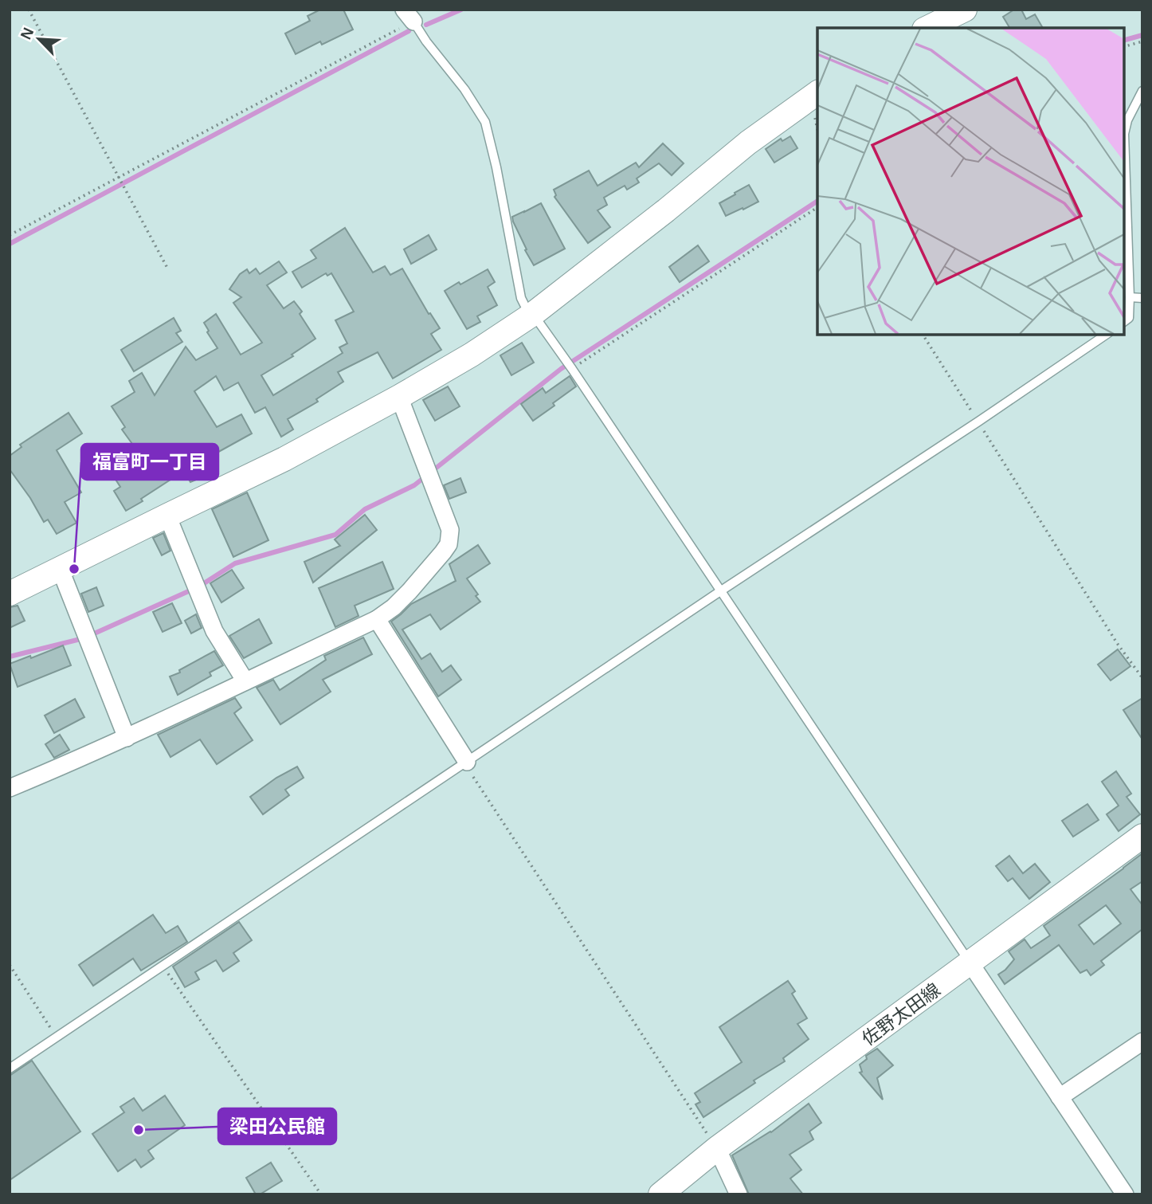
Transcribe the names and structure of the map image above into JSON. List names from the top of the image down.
{
  "streets": {
    "street": ["佐野太田線"]
  },
  "places": ["福富町一丁目", "梁田公民館"],
  "north": "top left"
}
